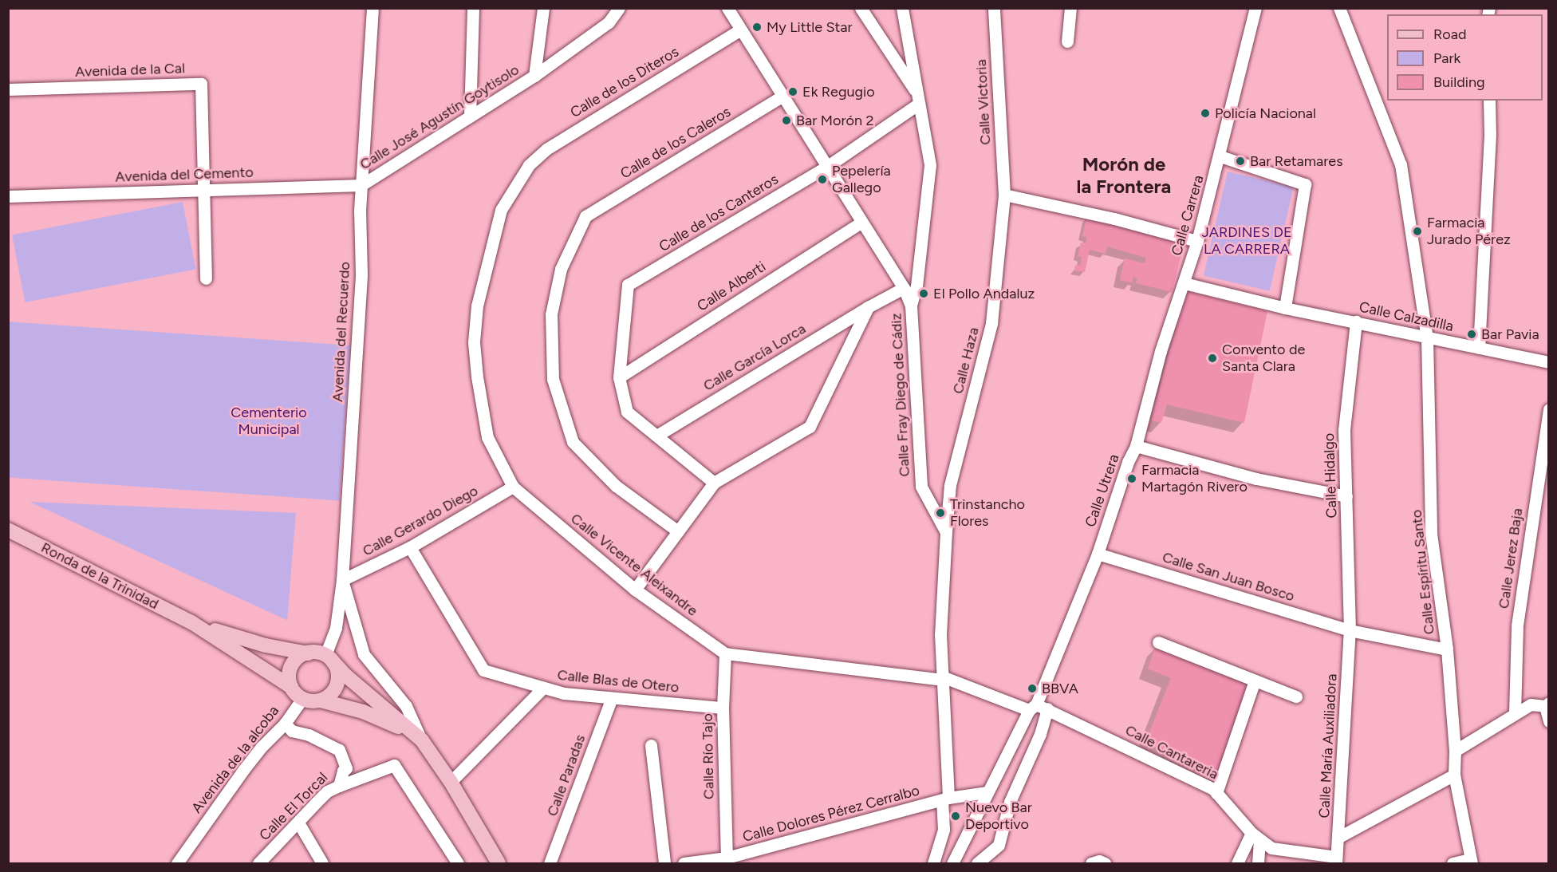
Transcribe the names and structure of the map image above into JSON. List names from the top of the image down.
{
  "streets": {
    "main road": ["Ronda de la Trinidad"],
    "street": [
      "Avenida de la Cal",
      "Calle de los Diteros",
      "Calle Victoria",
      "Calle José Agustín Goytisolo",
      "Calle de los Caleros",
      "Avenida del Cemento",
      "Calle de los Canteros",
      "Calle Carrera",
      "Calle Alberti",
      "Calle Calzadilla",
      "Avenida del Recuerdo",
      "Calle García Lorca",
      "Calle Haza",
      "Calle Fray Diego de Cádiz",
      "Calle Hidalgo",
      "Calle Utrera",
      "Calle Gerardo Diego",
      "Calle Jerez Baja",
      "Calle Vicente Aleixandre",
      "Calle Espíritu Santo",
      "Calle San Juan Bosco",
      "Calle Blas de Otero",
      "Calle María Auxiliadora",
      "Calle Cantareria",
      "Calle Río Tajo",
      "Avenida de la alcoba",
      "Calle Paradas",
      "Calle El Torcal",
      "Calle Dolores Pérez Cerralbo"
    ]
  },
  "crossings": [
    ["Avenida de la Cal", "Avenida del Cemento"],
    ["Calle de los Diteros", "Calle Fray Diego de Cádiz"],
    ["Calle de los Diteros", "Calle Gerardo Diego"],
    ["Calle de los Diteros", "Calle Vicente Aleixandre"],
    ["Calle Victoria", "Calle Haza"],
    ["Calle José Agustín Goytisolo", "Avenida del Cemento"],
    ["Calle José Agustín Goytisolo", "Avenida del Recuerdo"],
    ["Calle de los Caleros", "Calle Fray Diego de Cádiz"],
    ["Avenida del Cemento", "Avenida del Recuerdo"],
    ["Calle de los Canteros", "Calle Alberti"],
    ["Calle de los Canteros", "Calle Fray Diego de Cádiz"],
    ["Calle Carrera", "Calle Calzadilla"],
    ["Calle Carrera", "Calle Utrera"],
    ["Calle Alberti", "Calle Fray Diego de Cádiz"],
    ["Calle Calzadilla", "Calle Hidalgo"],
    ["Calle Calzadilla", "Calle Utrera"],
    ["Calle Calzadilla", "Calle Espíritu Santo"],
    ["Avenida del Recuerdo", "Calle Gerardo Diego"],
    ["Avenida del Recuerdo", "Ronda de la Trinidad"],
    ["Avenida del Recuerdo", "Avenida de la alcoba"],
    ["Calle García Lorca", "Calle Fray Diego de Cádiz"],
    ["Calle Haza", "Calle Fray Diego de Cádiz"],
    ["Calle Hidalgo", "Calle San Juan Bosco"],
    ["Calle Hidalgo", "Calle María Auxiliadora"],
    ["Calle Utrera", "Calle San Juan Bosco"],
    ["Calle Utrera", "Calle Cantareria"],
    ["Calle Gerardo Diego", "Calle Vicente Aleixandre"],
    ["Calle Gerardo Diego", "Calle Blas de Otero"],
    ["Calle Vicente Aleixandre", "Calle Cantareria"],
    ["Calle Vicente Aleixandre", "Calle Río Tajo"],
    ["Calle Espíritu Santo", "Calle San Juan Bosco"],
    ["Ronda de la Trinidad", "Avenida de la alcoba"],
    ["Calle San Juan Bosco", "Calle María Auxiliadora"],
    ["Calle Blas de Otero", "Calle Río Tajo"],
    ["Calle Blas de Otero", "Calle Paradas"],
    ["Calle María Auxiliadora", "Calle Cantareria"],
    ["Calle Río Tajo", "Calle Dolores Pérez Cerralbo"],
    ["Avenida de la alcoba", "Calle El Torcal"]
  ],
  "districts": ["Morón de la Frontera"],
  "parks": ["JARDINES DE LA CARRERA", "Cementerio Municipal"],
  "places": [
    "My Little Star",
    "Ek Regugio",
    "Policía Nacional",
    "Bar Morón 2",
    "Bar Retamares",
    "Pepelería Gallego",
    "Farmacia Jurado Pérez",
    "El Pollo Andaluz",
    "Bar Pavia",
    "Convento de Santa Clara",
    "Farmacia Martagón Rivero",
    "Trinstancho Flores",
    "BBVA",
    "Nuevo Bar Deportivo"
  ],
  "legend": ["Road", "Park", "Building"]
}
